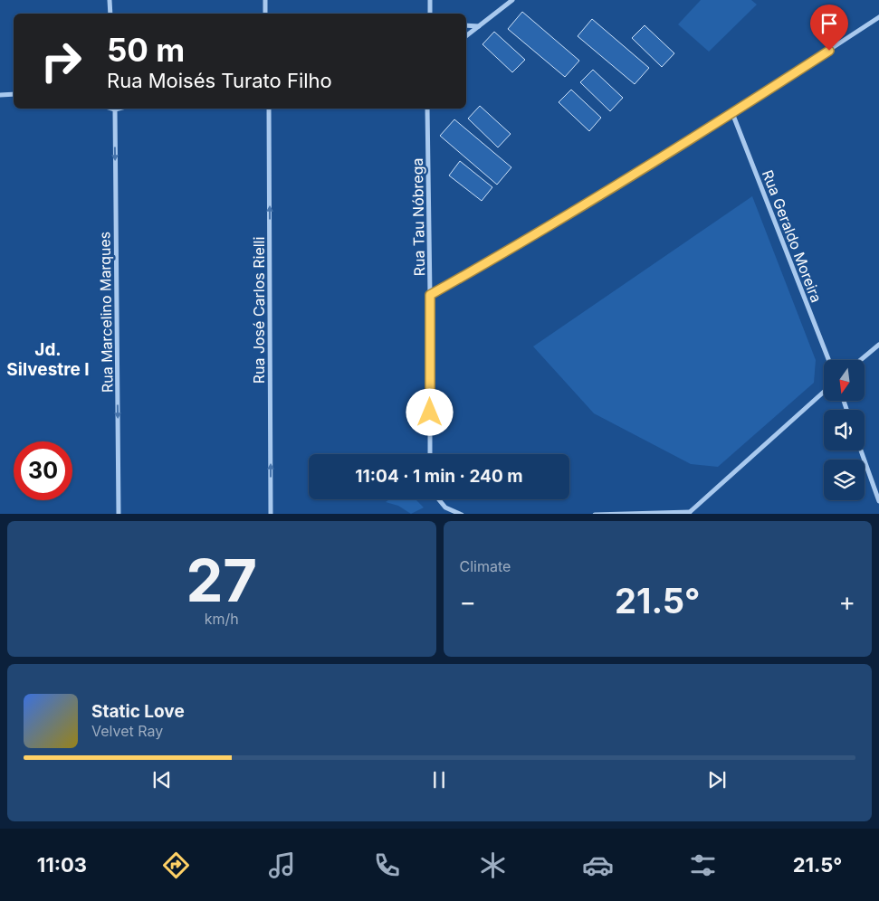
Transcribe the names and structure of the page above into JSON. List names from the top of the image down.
{
  "streets": {
    "street": [
      "Rua Tau Nóbrega",
      "Rua Geraldo Moreira",
      "Rua José Carlos Rielli",
      "Rua Marcelino Marques"
    ]
  },
  "one_way": ["Rua José Carlos Rielli", "Rua Marcelino Marques"],
  "districts": ["Jd. Silvestre I"],
  "north": "bottom",
  "page": {
    "turn": ["50 m", "Rua Moisés Turato Filho"],
    "limit": "30",
    "trip": "11:04 · 1 min · 240 m",
    "tile": [
      ["27", "km/h"],
      "Climate"
    ],
    "heat": ["−", "21.5°", "+"],
    "song": ["Static Love", "Velvet Ray"],
    "tabs": ["11:03", "21.5°"]
  }
}
